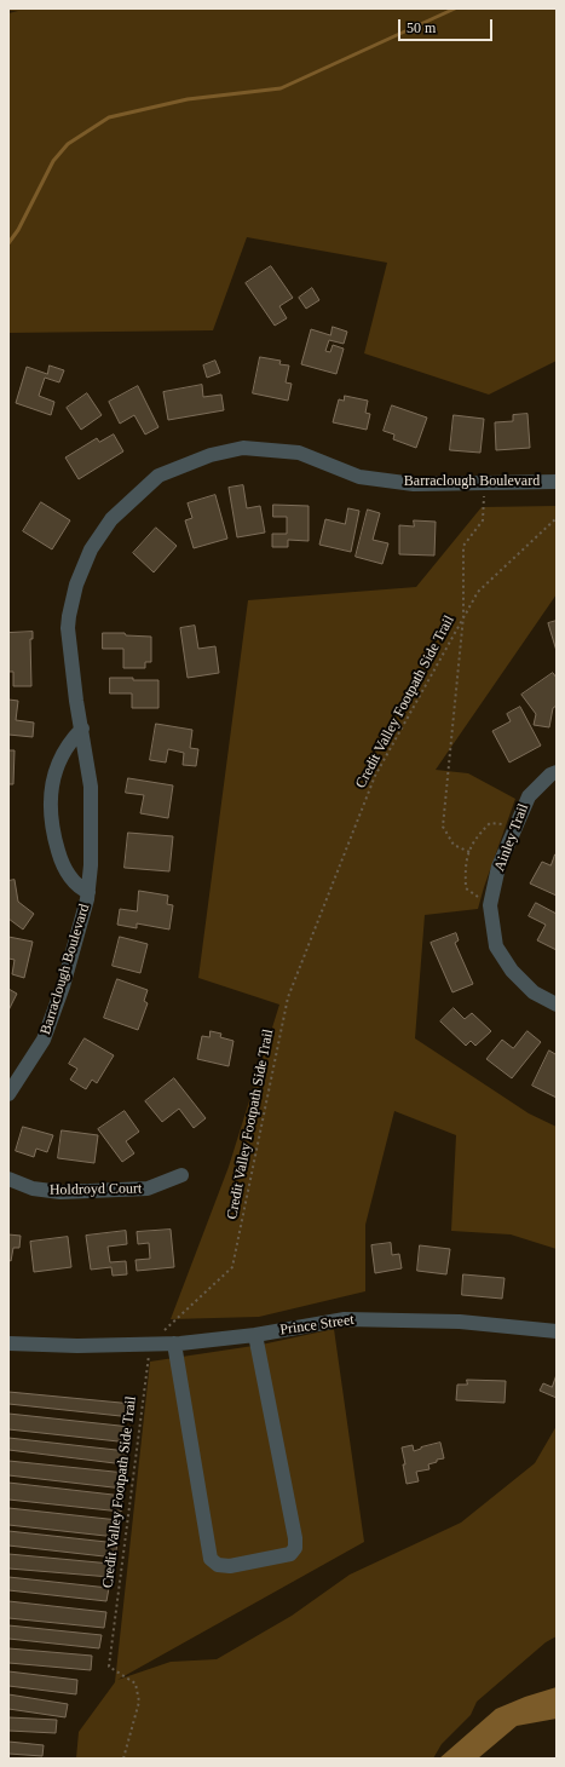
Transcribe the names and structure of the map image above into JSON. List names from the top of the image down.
{
  "streets": {
    "street": [
      "Barraclough Boulevard",
      "Ainley Trail",
      "Holdroyd Court",
      "Prince Street"
    ],
    "path": ["Credit Valley Footpath Side Trail"]
  },
  "crossings": [
    ["Credit Valley Footpath Side Trail", "Prince Street"]
  ],
  "scale_bar": "50 m"
}
